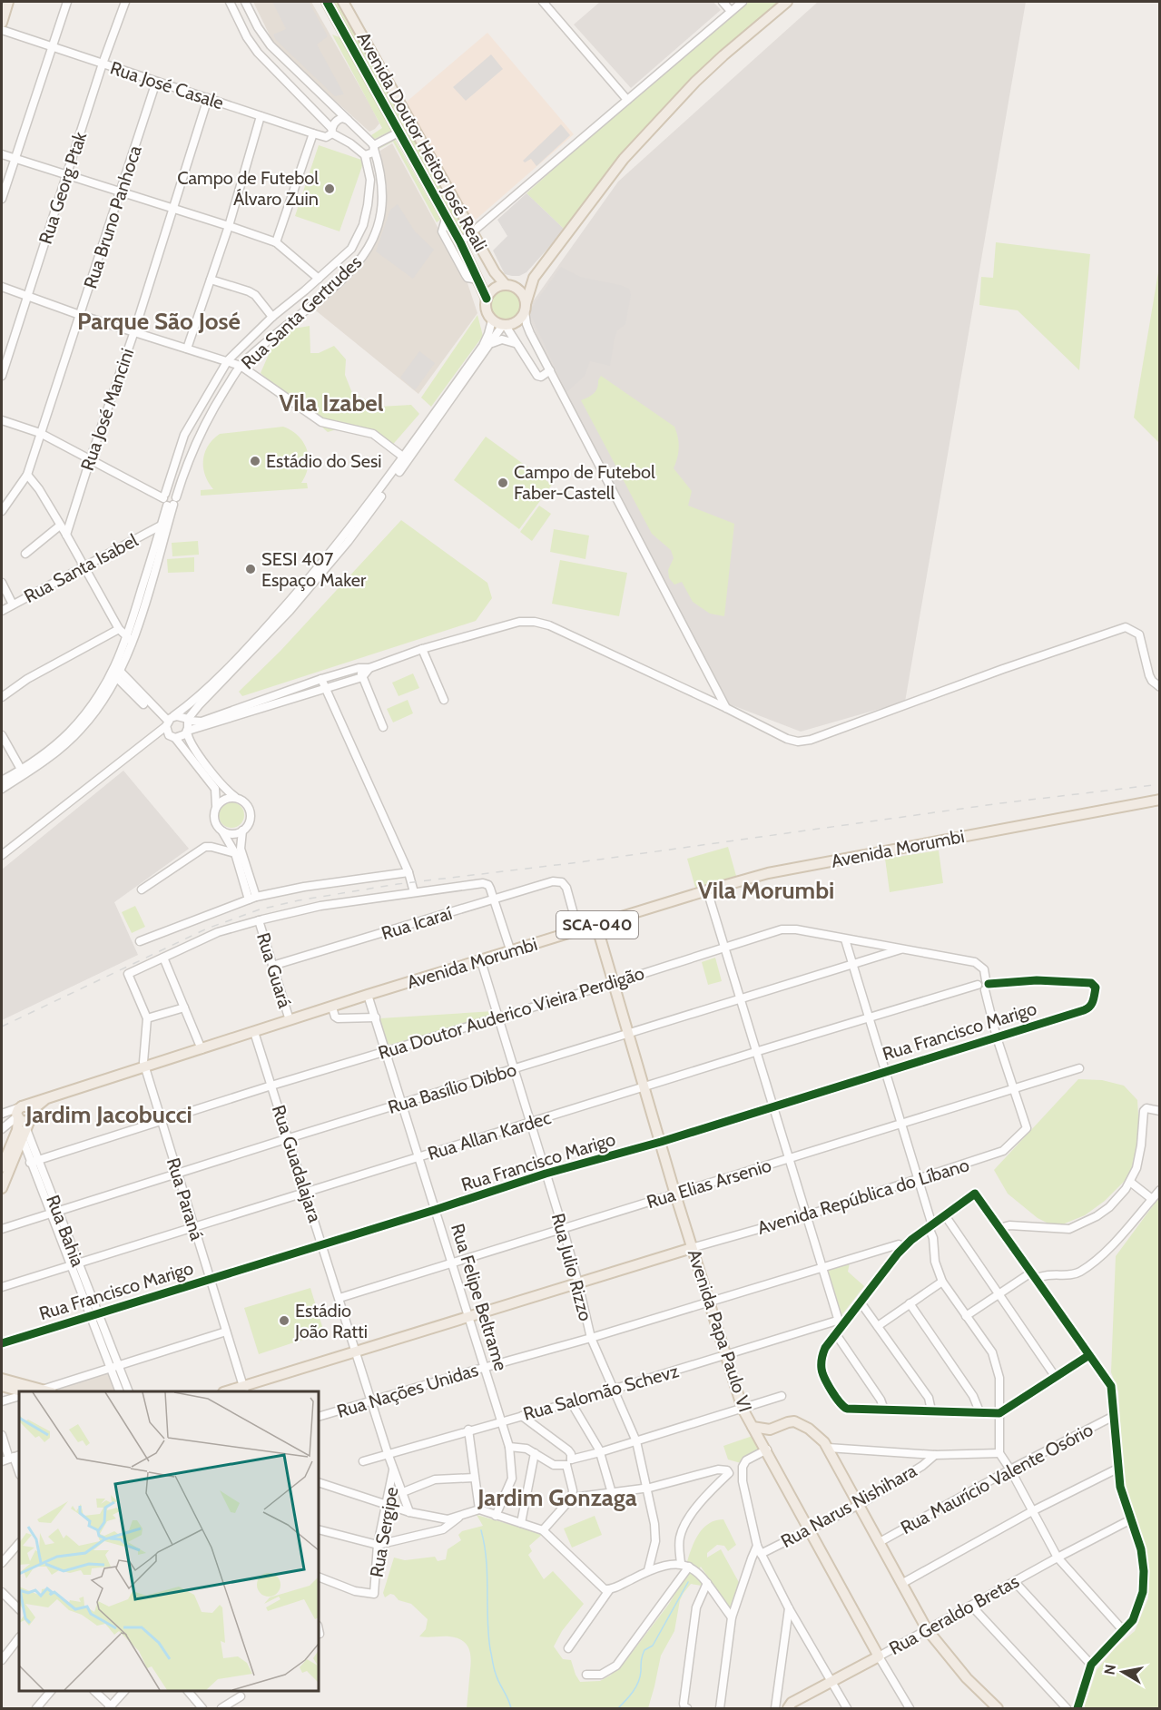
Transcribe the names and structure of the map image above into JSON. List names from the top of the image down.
{
  "streets": {
    "main road": [
      "Avenida Doutor Heitor José Reali",
      "Avenida Morumbi",
      "SCA-040",
      "Avenida Papa Paulo VI",
      "Rua Geraldo Bretas"
    ],
    "street": [
      "Rua José Casale",
      "Rua Georg Ptak",
      "Rua Bruno Panhoca",
      "Rua Santa Gertrudes",
      "Rua José Mancini",
      "Rua Santa Isabel",
      "Rua Icaraí",
      "Rua Guará",
      "Rua Doutor Auderico Vieira Perdigão",
      "Rua Francisco Marigo",
      "Rua Basílio Dibbo",
      "Rua Allan Kardec",
      "Rua Guadalajara",
      "Rua Elias Arsenio",
      "Avenida República do Líbano",
      "Rua Paraná",
      "Rua Bahia",
      "Rua Julio Rizzo",
      "Rua Felipe Beltrame",
      "Rua Nações Unidas",
      "Rua Salomão Schevz",
      "Rua Maurício Valente Osório",
      "Rua Narus Nishihara",
      "Rua Sergipe"
    ]
  },
  "crossings": [
    ["Rua José Casale", "Rua Georg Ptak"],
    ["Rua José Casale", "Rua Bruno Panhoca"],
    ["Rua José Casale", "Rua José Mancini"],
    ["Rua Santa Gertrudes", "Rua Santa Isabel"],
    ["Avenida Morumbi", "Rua Icaraí"],
    ["Avenida Morumbi", "Rua Guará"],
    ["Avenida Morumbi", "Rua Guadalajara"],
    ["Avenida Morumbi", "Rua Paraná"],
    ["Avenida Morumbi", "Rua Julio Rizzo"],
    ["Avenida Morumbi", "Rua Felipe Beltrame"],
    ["Avenida Morumbi", "Avenida Papa Paulo VI"],
    ["Rua Icaraí", "Rua Guará"],
    ["Rua Doutor Auderico Vieira Perdigão", "Rua Francisco Marigo"],
    ["Rua Doutor Auderico Vieira Perdigão", "Rua Basílio Dibbo"],
    ["Rua Doutor Auderico Vieira Perdigão", "Rua Allan Kardec"],
    ["Rua Doutor Auderico Vieira Perdigão", "Rua Guadalajara"],
    ["Rua Doutor Auderico Vieira Perdigão", "Rua Paraná"],
    ["Rua Doutor Auderico Vieira Perdigão", "Rua Bahia"],
    ["Rua Doutor Auderico Vieira Perdigão", "Rua Julio Rizzo"],
    ["Rua Doutor Auderico Vieira Perdigão", "Rua Felipe Beltrame"],
    ["Rua Doutor Auderico Vieira Perdigão", "Avenida Papa Paulo VI"],
    ["Rua Francisco Marigo", "Rua Allan Kardec"],
    ["Rua Francisco Marigo", "Rua Guadalajara"],
    ["Rua Francisco Marigo", "Rua Paraná"],
    ["Rua Francisco Marigo", "Rua Bahia"],
    ["Rua Francisco Marigo", "Rua Julio Rizzo"],
    ["Rua Francisco Marigo", "Rua Felipe Beltrame"],
    ["Rua Francisco Marigo", "Avenida Papa Paulo VI"],
    ["Rua Basílio Dibbo", "Rua Guadalajara"],
    ["Rua Basílio Dibbo", "Rua Paraná"],
    ["Rua Basílio Dibbo", "Rua Bahia"],
    ["Rua Basílio Dibbo", "Rua Julio Rizzo"],
    ["Rua Basílio Dibbo", "Rua Felipe Beltrame"],
    ["Rua Basílio Dibbo", "Avenida Papa Paulo VI"],
    ["Rua Allan Kardec", "Rua Guadalajara"],
    ["Rua Allan Kardec", "Rua Paraná"],
    ["Rua Allan Kardec", "Rua Bahia"],
    ["Rua Allan Kardec", "Rua Julio Rizzo"],
    ["Rua Allan Kardec", "Rua Felipe Beltrame"],
    ["Rua Allan Kardec", "Avenida Papa Paulo VI"],
    ["Rua Guadalajara", "Rua Elias Arsenio"],
    ["Rua Guadalajara", "Rua Nações Unidas"],
    ["Rua Guadalajara", "Rua Salomão Schevz"],
    ["Rua Guadalajara", "Rua Sergipe"],
    ["Rua Elias Arsenio", "Avenida República do Líbano"],
    ["Rua Elias Arsenio", "Rua Julio Rizzo"],
    ["Rua Elias Arsenio", "Rua Felipe Beltrame"],
    ["Rua Elias Arsenio", "Avenida Papa Paulo VI"],
    ["Avenida República do Líbano", "Avenida Papa Paulo VI"],
    ["Rua Julio Rizzo", "Rua Nações Unidas"],
    ["Rua Julio Rizzo", "Rua Salomão Schevz"],
    ["Rua Felipe Beltrame", "Rua Nações Unidas"],
    ["Rua Felipe Beltrame", "Rua Salomão Schevz"],
    ["Avenida Papa Paulo VI", "Rua Nações Unidas"],
    ["Avenida Papa Paulo VI", "Rua Salomão Schevz"],
    ["Avenida Papa Paulo VI", "Rua Narus Nishihara"],
    ["Avenida Papa Paulo VI", "Rua Geraldo Bretas"]
  ],
  "districts": [
    "Parque São José",
    "Vila Izabel",
    "Vila Morumbi",
    "Jardim Jacobucci",
    "Jardim Gonzaga"
  ],
  "places": [
    "Campo de Futebol Álvaro Zuin",
    "Estádio do Sesi",
    "Campo de Futebol Faber-Castell",
    "SESI 407 Espaço Maker",
    "Estádio João Ratti"
  ],
  "north": "left"
}
